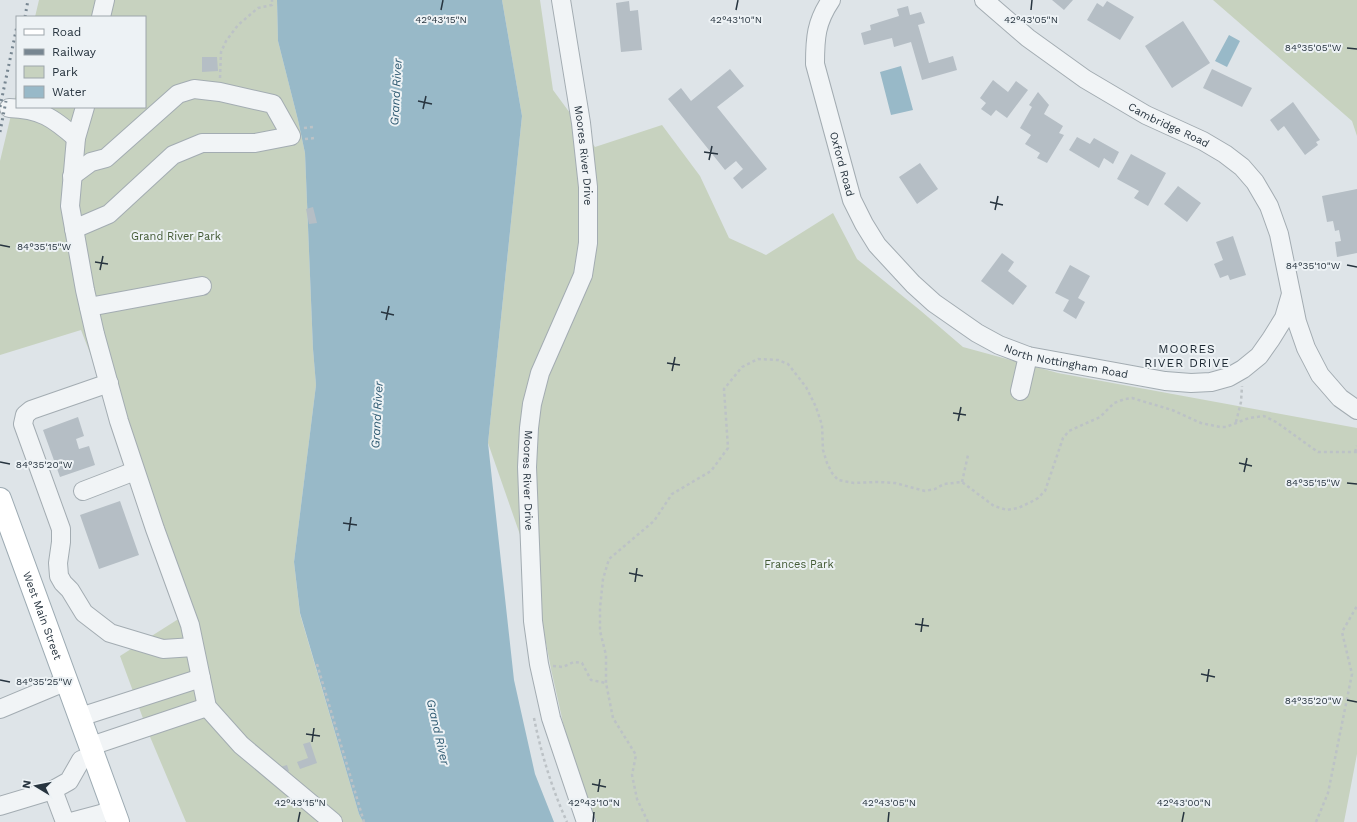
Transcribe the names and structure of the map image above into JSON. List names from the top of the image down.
{
  "streets": {
    "main road": ["West Main Street"],
    "street": [
      "Cambridge Road",
      "Moores River Drive",
      "Oxford Road",
      "North Nottingham Road"
    ]
  },
  "crossings": [
    ["Cambridge Road", "North Nottingham Road"],
    ["Oxford Road", "North Nottingham Road"]
  ],
  "districts": ["MOORES RIVER DRIVE"],
  "water": ["Grand River"],
  "parks": ["Grand River Park", "Frances Park"],
  "legend": [
    "Road",
    "Railway",
    "Park",
    "Water"
  ],
  "north": "left",
  "coordinates": [
    "42°43'15\"N",
    "42°43'10\"N",
    "42°43'05\"N",
    "84°35'05\"W",
    "84°35'15\"W",
    "84°35'10\"W",
    "84°35'20\"W",
    "84°35'25\"W",
    "42°43'00\"N"
  ]
}
